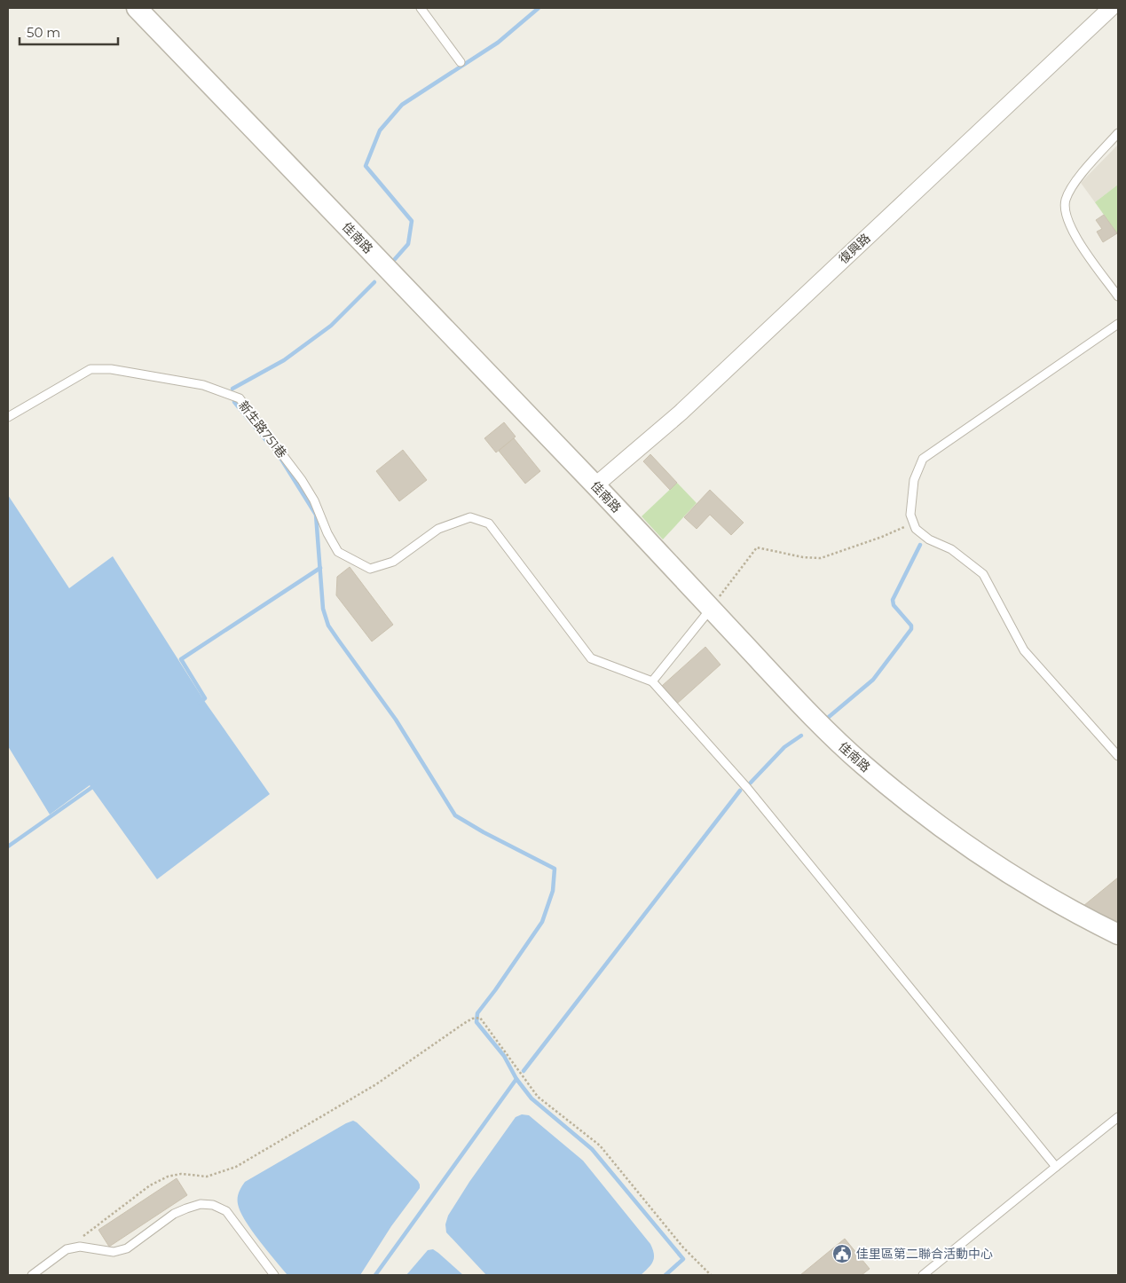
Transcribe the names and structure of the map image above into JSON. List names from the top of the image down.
{
  "streets": {
    "street": ["佳南路", "復興路"],
    "lane": ["新生路751巷"]
  },
  "crossings": [
    ["佳南路", "復興路"]
  ],
  "places": {
    "public building": ["佳里區第二聯合活動中心"]
  },
  "scale_bar": "50 m"
}
